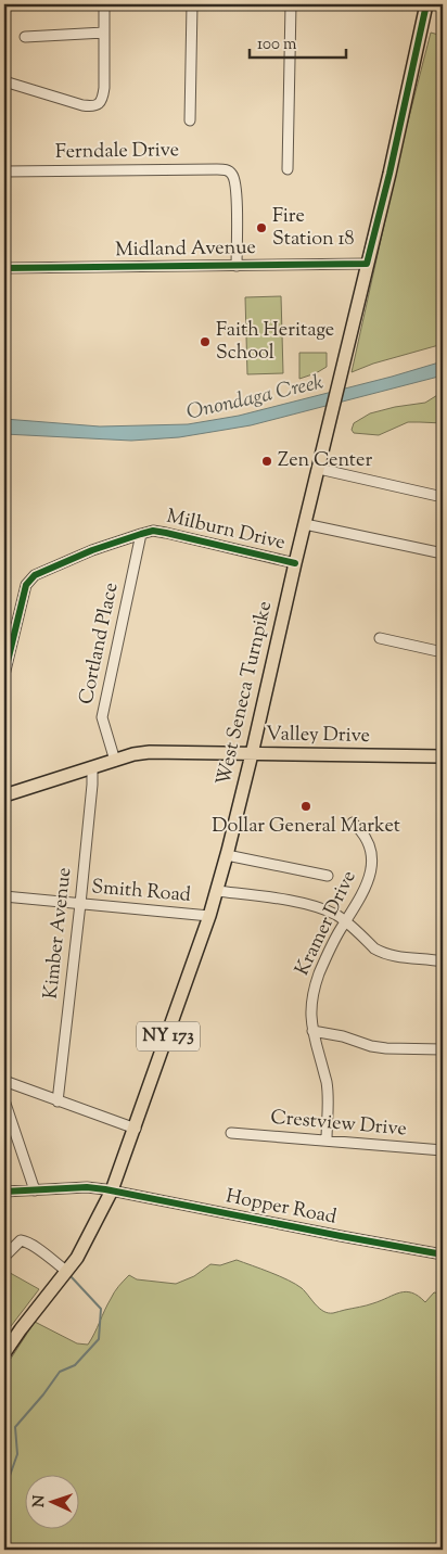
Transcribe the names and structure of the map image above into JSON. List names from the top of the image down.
{
  "streets": {
    "main road": ["West Seneca Turnpike", "Valley Drive", "NY 173"],
    "street": [
      "Ferndale Drive",
      "Midland Avenue",
      "Milburn Drive",
      "Cortland Place",
      "Smith Road",
      "Kramer Drive",
      "Kimber Avenue",
      "Crestview Drive",
      "Hopper Road"
    ]
  },
  "crossings": [
    ["Ferndale Drive", "Midland Avenue"],
    ["Midland Avenue", "West Seneca Turnpike"],
    ["Milburn Drive", "Cortland Place"],
    ["Milburn Drive", "West Seneca Turnpike"],
    ["Cortland Place", "Valley Drive"],
    ["West Seneca Turnpike", "Valley Drive"],
    ["West Seneca Turnpike", "Smith Road"],
    ["West Seneca Turnpike", "Hopper Road"],
    ["Valley Drive", "Kimber Avenue"],
    ["Smith Road", "Kimber Avenue"],
    ["Kramer Drive", "Crestview Drive"]
  ],
  "water": ["Onondaga Creek"],
  "places": [
    "Fire Station 18",
    "Faith Heritage School",
    "Zen Center",
    "Dollar General Market"
  ],
  "scale_bar": "100 m",
  "north": "left"
}
